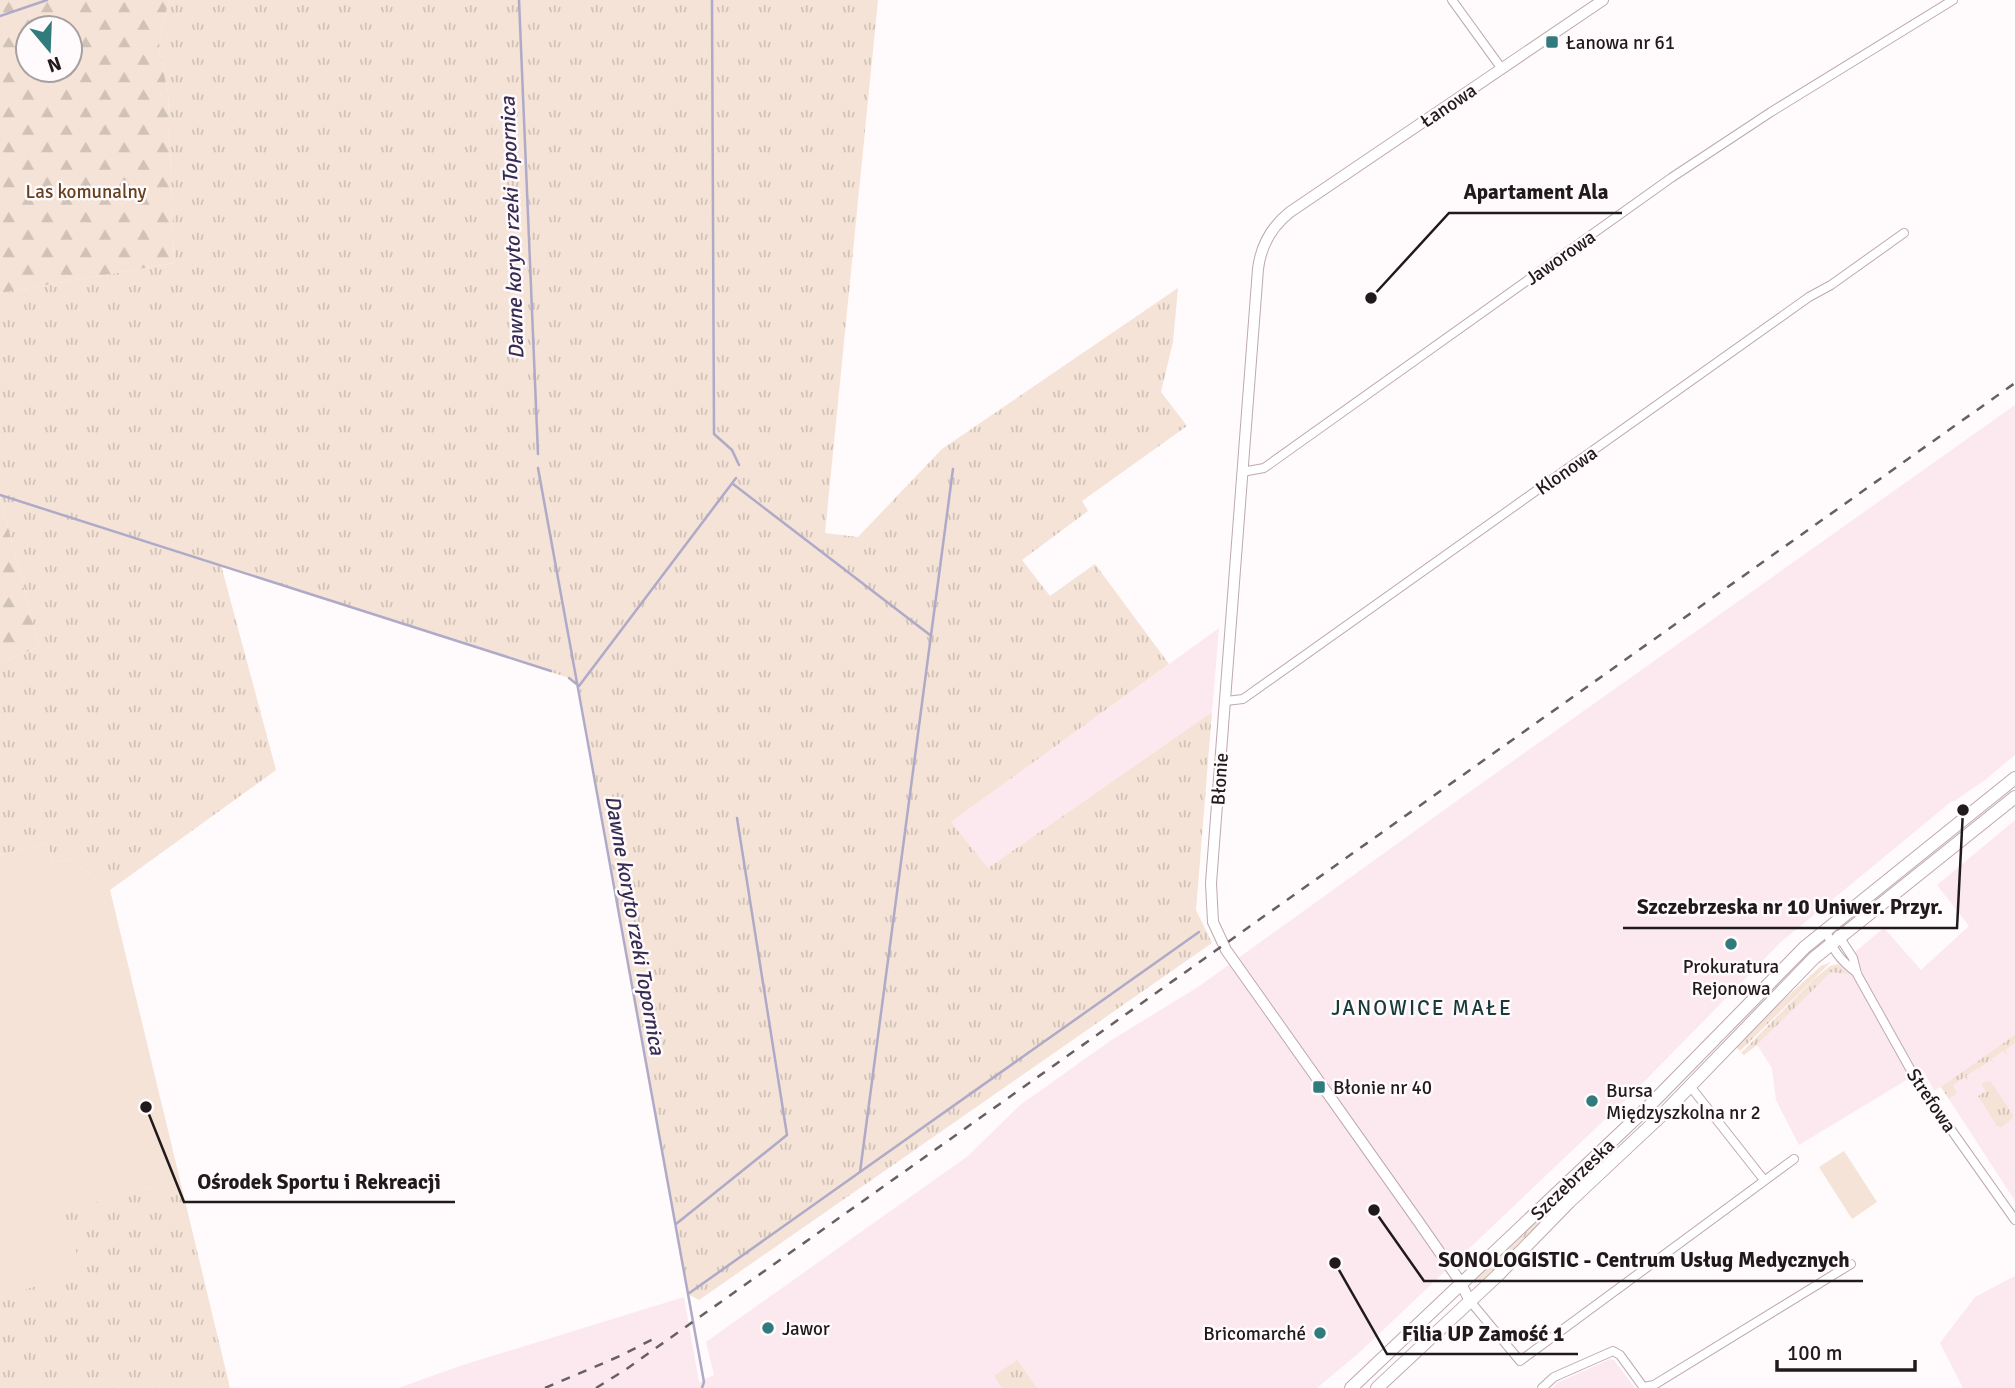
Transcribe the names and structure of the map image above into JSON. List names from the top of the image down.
{
  "streets": {
    "main road": ["Szczebrzeska"],
    "street": [
      "Łanowa",
      "Jaworowa",
      "Klonowa",
      "Błonie",
      "Strefowa"
    ]
  },
  "crossings": [
    ["Łanowa", "Błonie"],
    ["Jaworowa", "Błonie"],
    ["Klonowa", "Błonie"],
    ["Błonie", "Szczebrzeska"],
    ["Strefowa", "Szczebrzeska"]
  ],
  "districts": ["JANOWICE MAŁE"],
  "water": ["Dawne koryto rzeki Topornica"],
  "parks": ["Las komunalny"],
  "places": {
    "transit": ["Łanowa nr 61", "Błonie nr 40"],
    "other": [
      "Apartament Ala",
      "Szczebrzeska nr 10 Uniwer. Przyr.",
      "Prokuratura Rejonowa",
      "Bursa Międzyszkolna nr 2",
      "Ośrodek Sportu i Rekreacji",
      "SONOLOGISTIC - Centrum Usług Medycznych",
      "Filia UP Zamość 1",
      "Jawor",
      "Bricomarché"
    ]
  },
  "scale_bar": "100 m",
  "north": "bottom"
}
